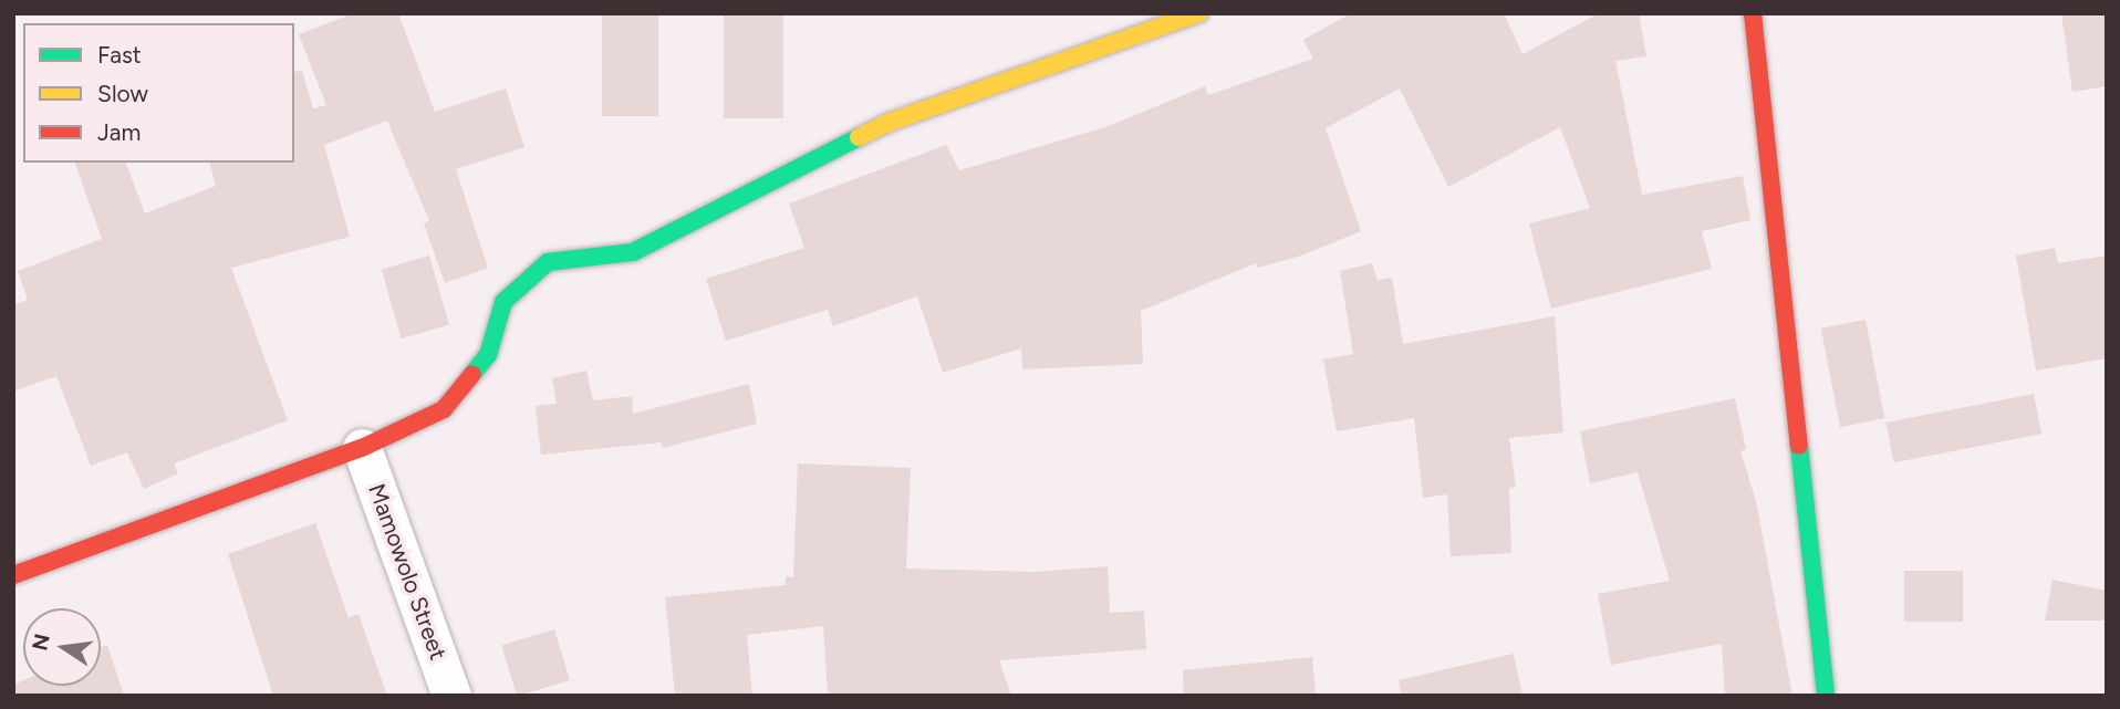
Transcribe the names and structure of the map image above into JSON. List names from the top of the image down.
{
  "streets": {
    "street": ["Mamowolo Street"]
  },
  "legend": ["Fast", "Slow", "Jam"],
  "north": "left"
}
